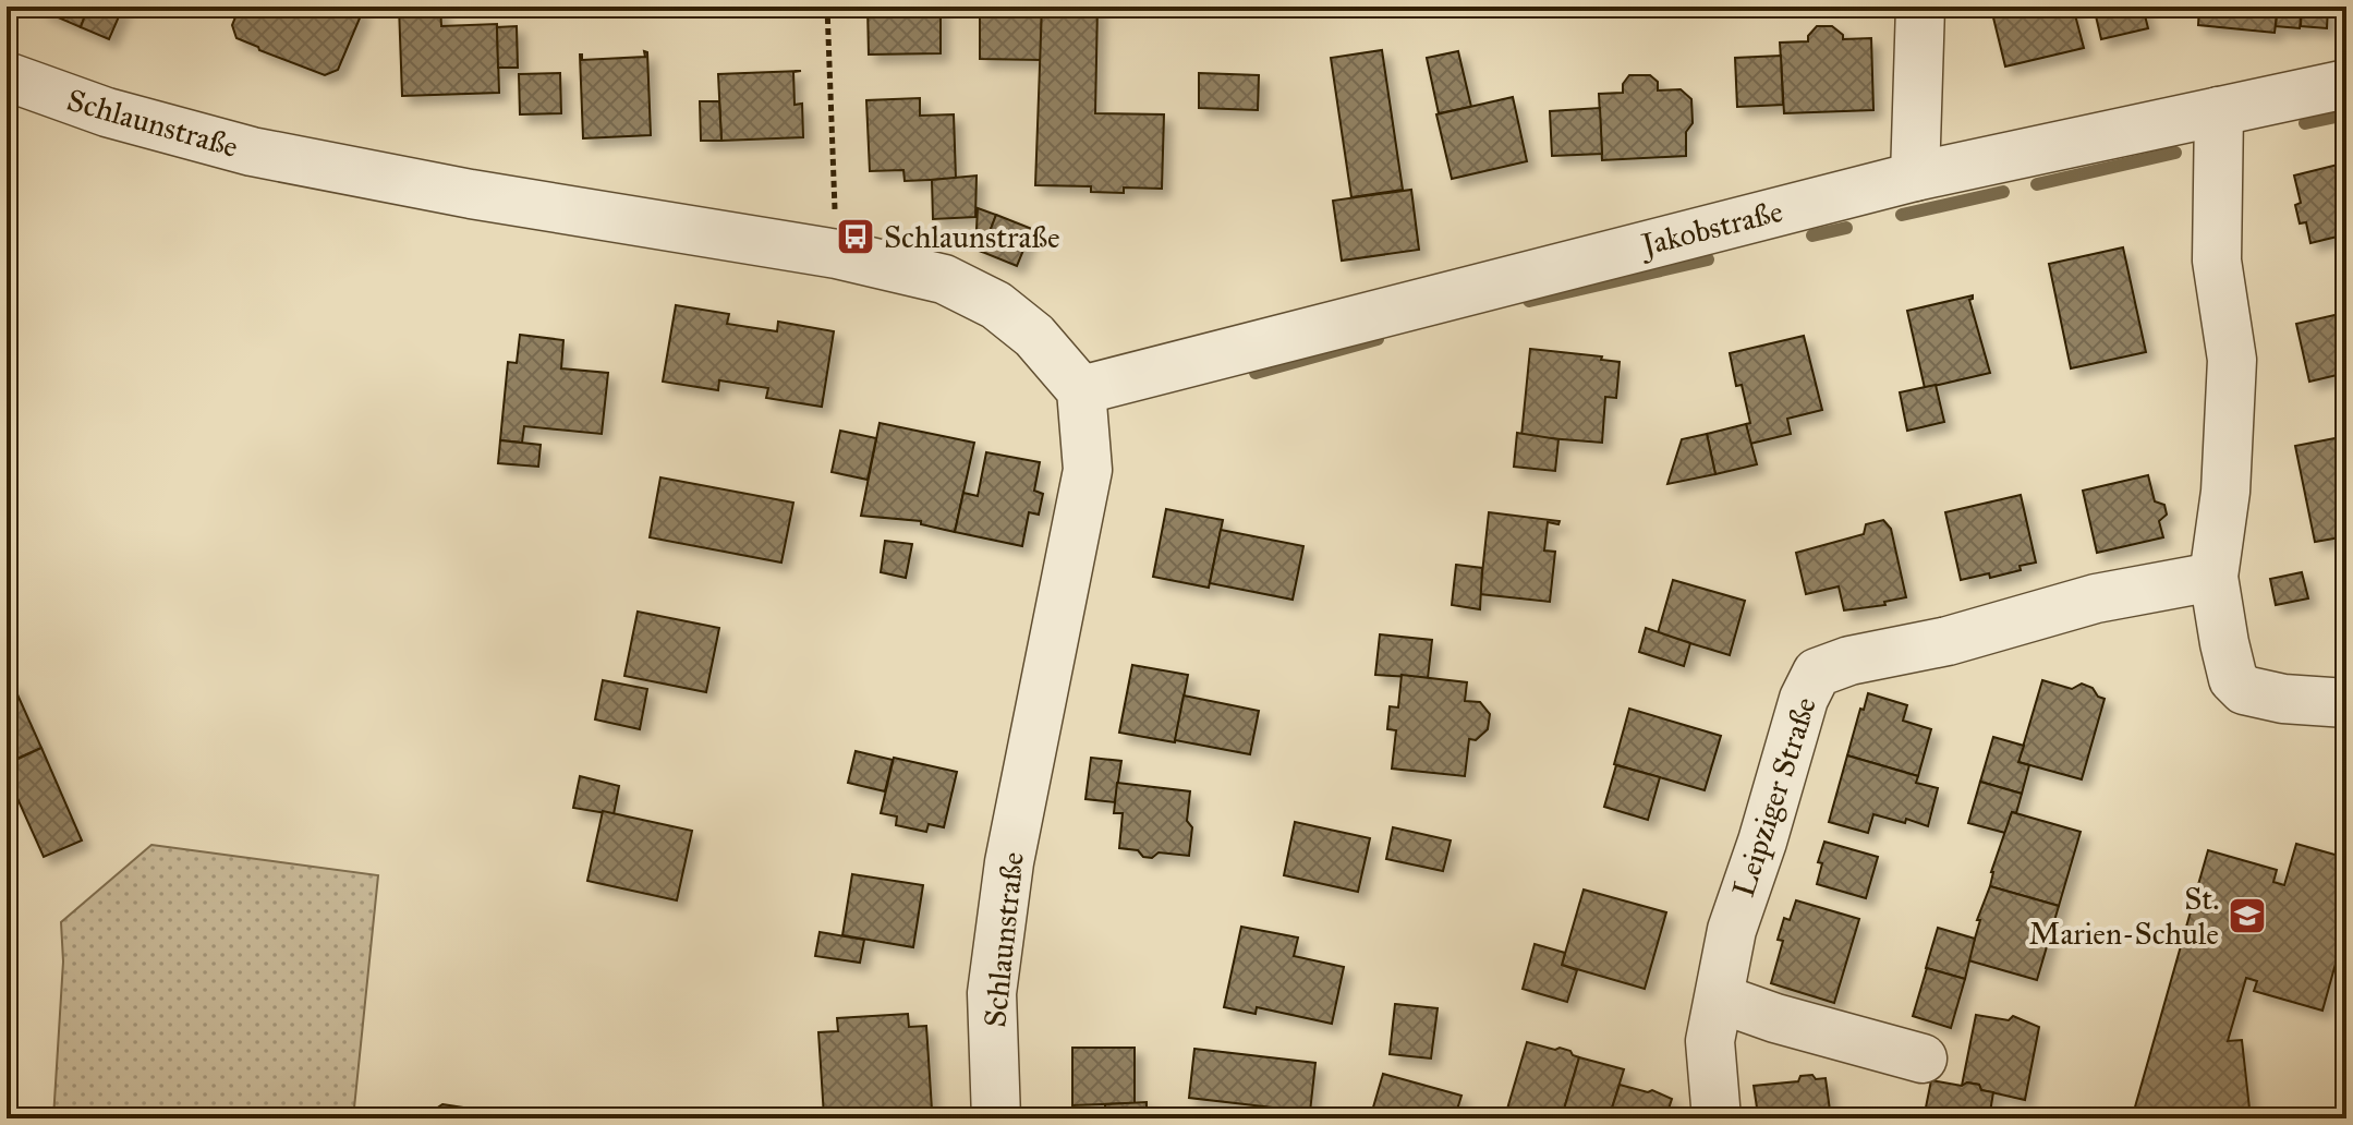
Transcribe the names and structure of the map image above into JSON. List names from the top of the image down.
{
  "streets": {
    "street": ["Schlaunstraße", "Jakobstraße", "Leipziger Straße"]
  },
  "crossings": [
    ["Schlaunstraße", "Jakobstraße"]
  ],
  "places": {
    "bus stop": ["Schlaunstraße"],
    "school or university": ["St. Marien-Schule"]
  }
}
